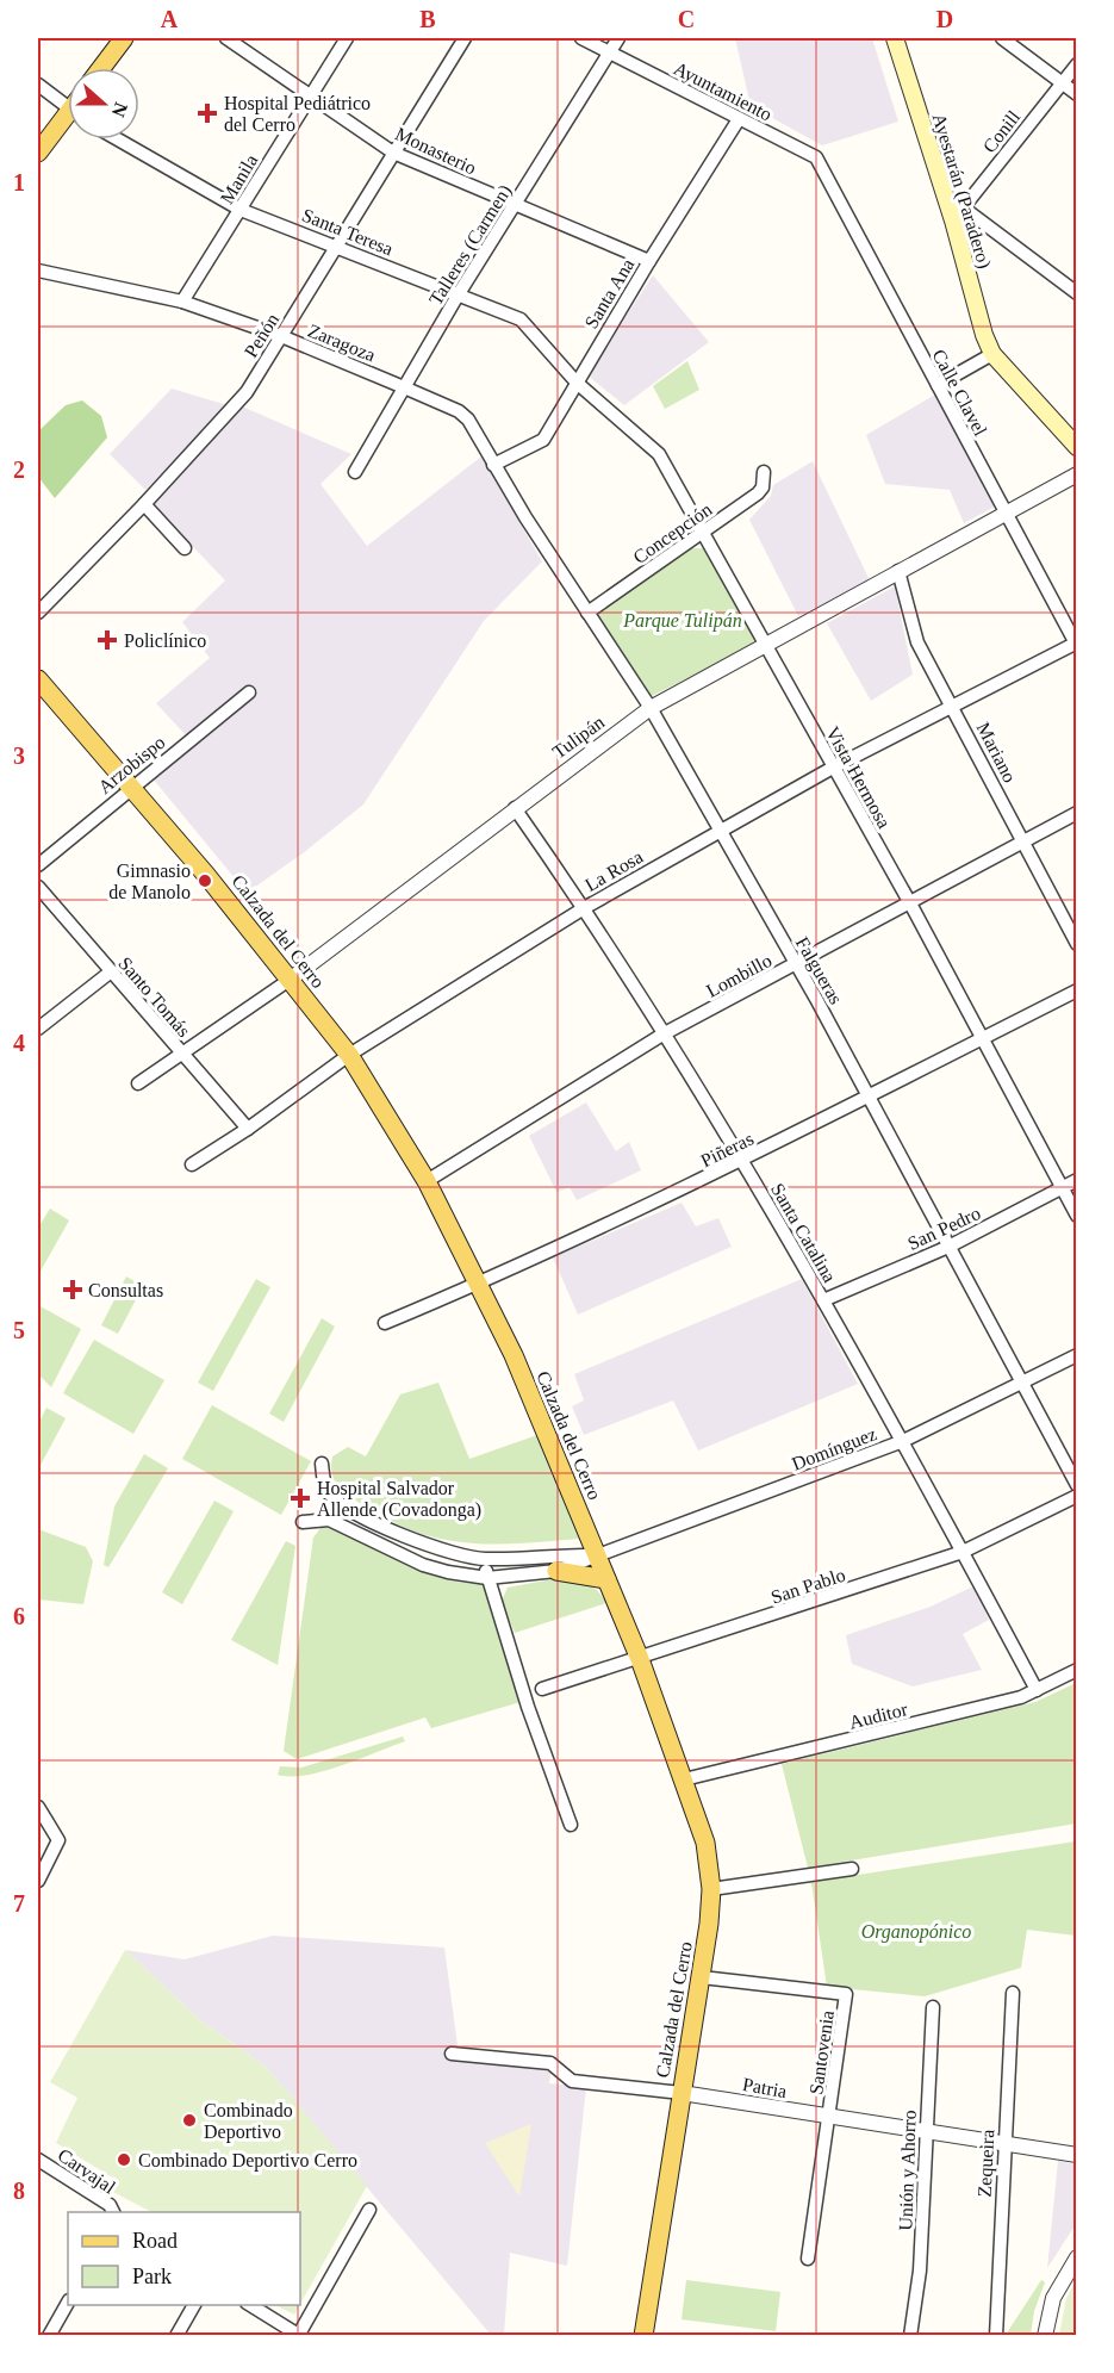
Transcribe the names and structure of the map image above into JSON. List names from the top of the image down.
{
  "streets": {
    "main road": ["Ayestarán (Paradero)", "Calzada del Cerro"],
    "street": [
      "Ayuntamiento",
      "Conill",
      "Monasterio",
      "Manila",
      "Santa Teresa",
      "Talleres (Carmen)",
      "Santa Ana",
      "Peñón",
      "Zaragoza",
      "Calle Clavel",
      "Concepción",
      "Tulipán",
      "Mariano",
      "Arzobispo",
      "Vista Hermosa",
      "La Rosa",
      "Falgueras",
      "Lombillo",
      "Santo Tomás",
      "Piñeras",
      "San Pedro",
      "Santa Catalina",
      "Domínguez",
      "San Pablo",
      "Auditor",
      "Santovenia",
      "Patria",
      "Zequeira",
      "Carvajal",
      "Unión y Ahorro"
    ]
  },
  "crossings": [
    ["Ayuntamiento", "Talleres (Carmen)"],
    ["Ayuntamiento", "Santa Ana"],
    ["Ayuntamiento", "Calle Clavel"],
    ["Conill", "Ayestarán (Paradero)"],
    ["Monasterio", "Manila"],
    ["Monasterio", "Talleres (Carmen)"],
    ["Monasterio", "Santa Ana"],
    ["Monasterio", "Peñón"],
    ["Manila", "Santa Teresa"],
    ["Manila", "Zaragoza"],
    ["Santa Teresa", "Talleres (Carmen)"],
    ["Santa Teresa", "Santa Ana"],
    ["Santa Teresa", "Peñón"],
    ["Santa Teresa", "Vista Hermosa"],
    ["Talleres (Carmen)", "Zaragoza"],
    ["Santa Ana", "Zaragoza"],
    ["Santa Ana", "Vista Hermosa"],
    ["Peñón", "Zaragoza"],
    ["Zaragoza", "Falgueras"],
    ["Calle Clavel", "Tulipán"],
    ["Calle Clavel", "La Rosa"],
    ["Concepción", "Vista Hermosa"],
    ["Concepción", "Falgueras"],
    ["Tulipán", "Mariano"],
    ["Tulipán", "Vista Hermosa"],
    ["Tulipán", "Calzada del Cerro"],
    ["Tulipán", "Falgueras"],
    ["Tulipán", "Santo Tomás"],
    ["Tulipán", "Santa Catalina"],
    ["Mariano", "La Rosa"],
    ["Mariano", "Lombillo"],
    ["Arzobispo", "Calzada del Cerro"],
    ["Vista Hermosa", "La Rosa"],
    ["Vista Hermosa", "Lombillo"],
    ["Vista Hermosa", "Piñeras"],
    ["Vista Hermosa", "San Pedro"],
    ["La Rosa", "Calzada del Cerro"],
    ["La Rosa", "Falgueras"],
    ["La Rosa", "Santo Tomás"],
    ["La Rosa", "Santa Catalina"],
    ["Calzada del Cerro", "Lombillo"],
    ["Calzada del Cerro", "Piñeras"],
    ["Calzada del Cerro", "Domínguez"],
    ["Calzada del Cerro", "San Pablo"],
    ["Calzada del Cerro", "Auditor"],
    ["Calzada del Cerro", "Santovenia"],
    ["Calzada del Cerro", "Patria"],
    ["Falgueras", "Lombillo"],
    ["Falgueras", "Piñeras"],
    ["Falgueras", "San Pedro"],
    ["Falgueras", "Domínguez"],
    ["Lombillo", "Santa Catalina"],
    ["Piñeras", "Santa Catalina"],
    ["San Pedro", "Santa Catalina"],
    ["Santa Catalina", "Domínguez"],
    ["Santa Catalina", "San Pablo"],
    ["Santa Catalina", "Auditor"],
    ["Santovenia", "Patria"],
    ["Patria", "Zequeira"],
    ["Patria", "Unión y Ahorro"]
  ],
  "parks": ["Parque Tulipán", "Organopónico"],
  "places": {
    "health": [
      "Hospital Pediátrico del Cerro",
      "Policlínico",
      "Consultas",
      "Hospital Salvador Allende (Covadonga)"
    ],
    "other": ["Gimnasio de Manolo", "Combinado Deportivo", "Combinado Deportivo Cerro"]
  },
  "legend": ["Road", "Park"],
  "north": "right",
  "grid": {
    "columns": [
      "A",
      "B",
      "C",
      "D"
    ],
    "rows": [
      "1",
      "2",
      "3",
      "4",
      "5",
      "6",
      "7",
      "8"
    ]
  }
}
